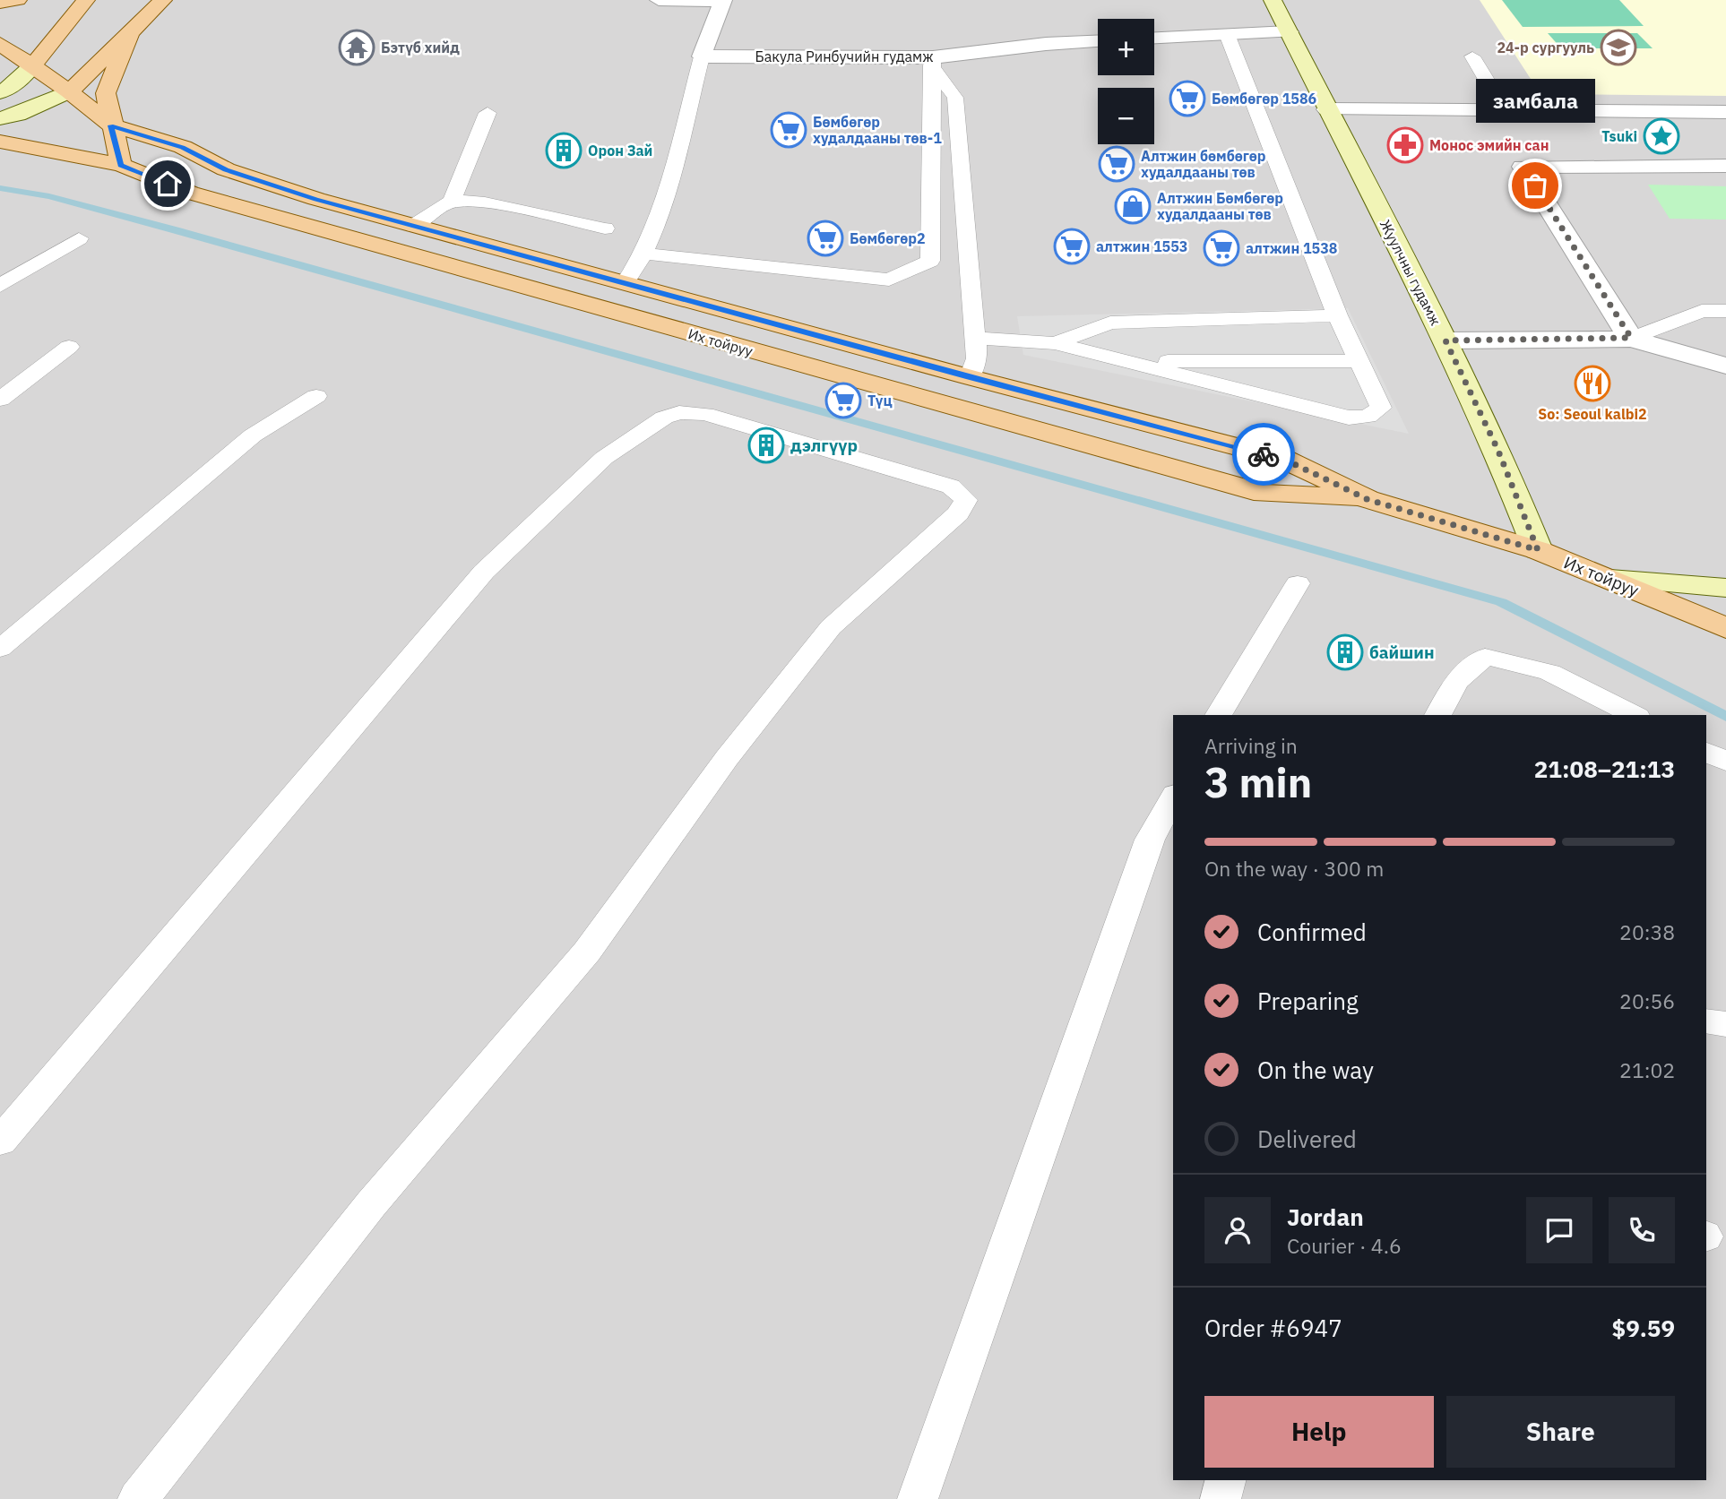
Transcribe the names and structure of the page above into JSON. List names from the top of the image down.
{
  "streets": {
    "main road": ["Жуулчны гудамж", "Их тойруу"],
    "street": ["Бакула Ринбучийн гудамж"]
  },
  "crossings": [
    ["Жуулчны гудамж", "Их тойруу"]
  ],
  "places": {
    "temple": ["Бэтүб хийд"],
    "school or university": ["24-р сургууль"],
    "supermarket": [
      "Бөмбөгөр 1586",
      "Бөмбөгөр худалдааны төв-1",
      "Алтжин бөмбөгөр худалдааны төв",
      "Бөмбөгөр2",
      "алтжин 1553",
      "алтжин 1538",
      "Түц"
    ],
    "place": ["Tsuki"],
    "pharmacy": ["Монос эмийн сан"],
    "building": ["Орон Зай", "дэлгүүр", "байшин"],
    "other": ["замбала"],
    "shop": ["Алтжин Бөмбөгөр худалдааны төв"],
    "restaurant": ["So: Seoul kalbi2"]
  },
  "page": {
    "map_buttons": ["+", "−"],
    "bubble": "замбала",
    "heading": ["3 min", "Arriving in", "21:08–21:13"],
    "panel": [
      "Jordan",
      "Courier · 4.6",
      "Order #6947",
      "$9.59"
    ],
    "bar": "On the way · 300 m",
    "list": [
      ["Confirmed", "20:38"],
      ["Preparing", "20:56"],
      ["On the way", "21:02"],
      "Delivered"
    ],
    "buttons": ["Help", "Share"]
  }
}
